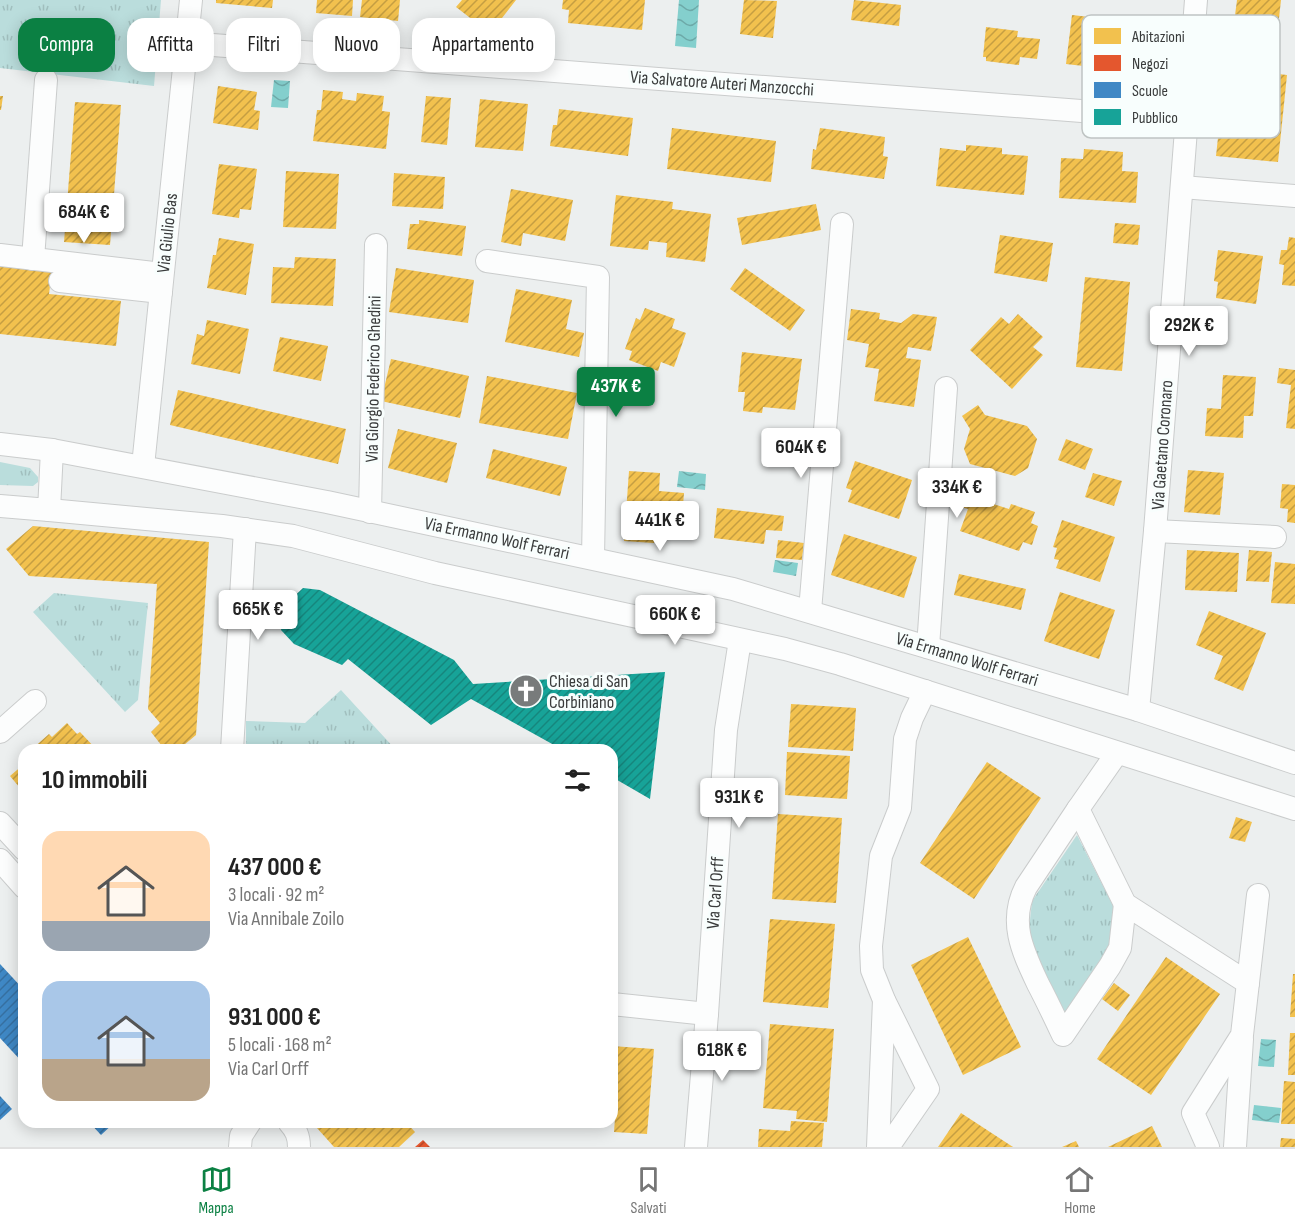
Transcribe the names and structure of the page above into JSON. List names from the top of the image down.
{
  "streets": {
    "street": [
      "Via Salvatore Auteri Manzocchi",
      "Via Giulio Bas",
      "Via Giorgio Federico Ghedini",
      "Via Gaetano Coronaro",
      "Via Ermanno Wolf Ferrari",
      "Via Carl Orff"
    ]
  },
  "crossings": [
    ["Via Giulio Bas", "Via Ermanno Wolf Ferrari"],
    ["Via Giorgio Federico Ghedini", "Via Ermanno Wolf Ferrari"],
    ["Via Gaetano Coronaro", "Via Ermanno Wolf Ferrari"]
  ],
  "places": {
    "church": ["Chiesa di San Corbiniano"]
  },
  "legend": [
    "Abitazioni",
    "Negozi",
    "Scuole",
    "Pubblico"
  ],
  "page": {
    "chip": [
      "Compra",
      "Affitta",
      "Filtri",
      "Nuovo",
      "Appartamento"
    ],
    "price": [
      "684K €",
      "292K €",
      "437K €",
      "604K €",
      "334K €",
      "441K €",
      "665K €",
      "660K €",
      "931K €",
      "618K €"
    ],
    "heading": "10 immobili",
    "list": [
      {
        "name": "437 000 €",
        "note": "3 locali · 92 m² · Via Annibale Zoilo"
      },
      {
        "name": "931 000 €",
        "note": "5 locali · 168 m² · Via Carl Orff"
      }
    ],
    "tabs": ["Mappa", "Salvati", "Home"]
  }
}
